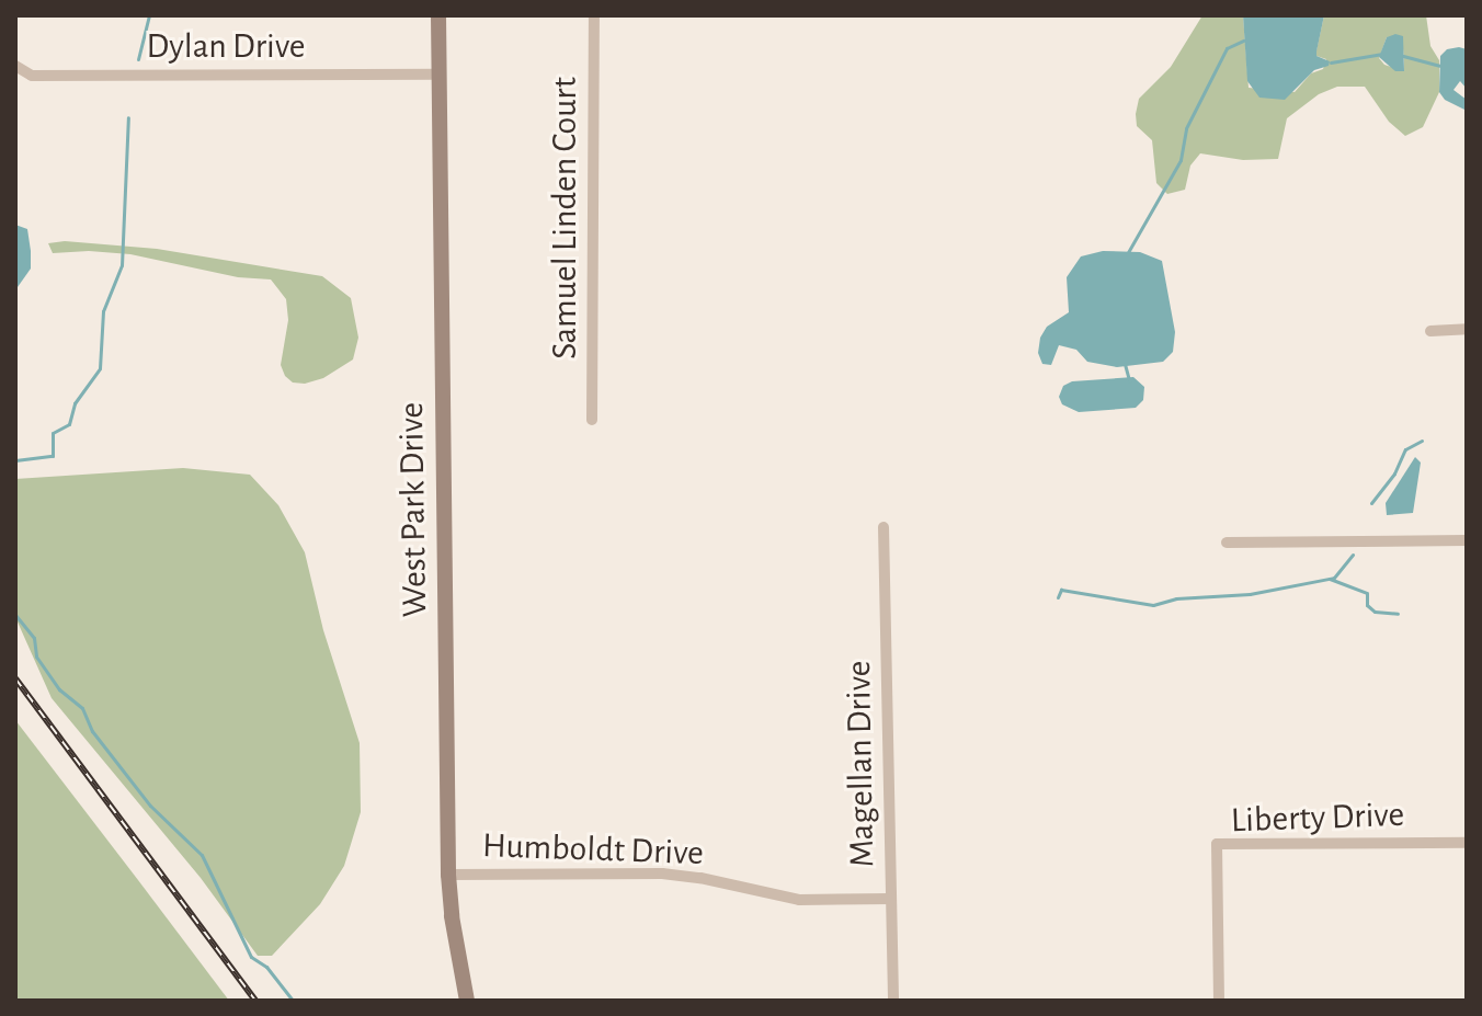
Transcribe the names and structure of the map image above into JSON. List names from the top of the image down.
{
  "streets": {
    "street": [
      "Dylan Drive",
      "Samuel Linden Court",
      "West Park Drive",
      "Magellan Drive",
      "Liberty Drive",
      "Humboldt Drive"
    ]
  },
  "crossings": [
    ["Dylan Drive", "West Park Drive"],
    ["West Park Drive", "Humboldt Drive"],
    ["Magellan Drive", "Humboldt Drive"]
  ]
}
